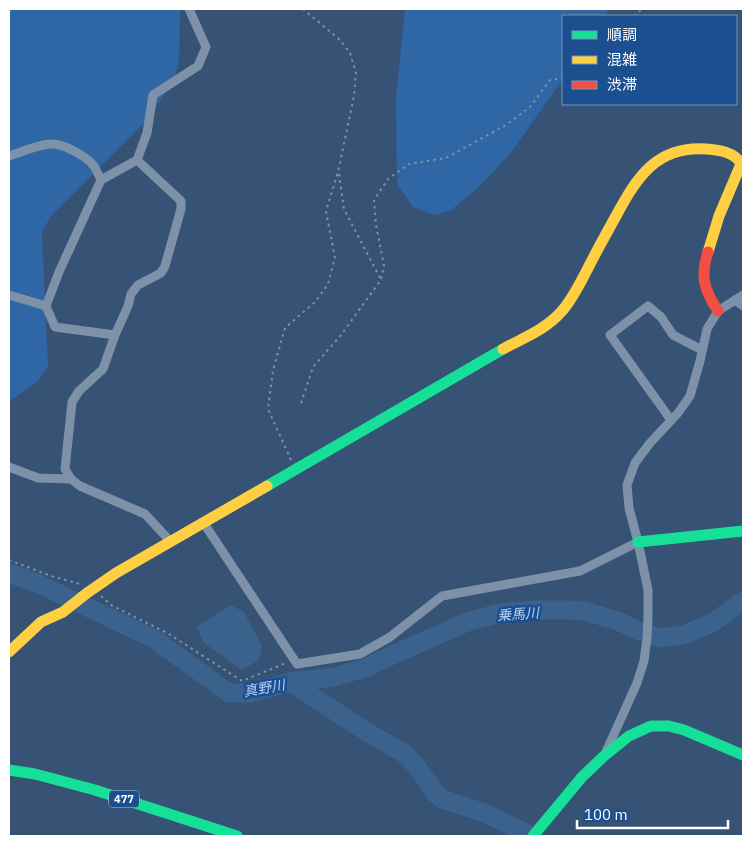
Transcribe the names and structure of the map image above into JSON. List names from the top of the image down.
{
  "streets": {
    "main road": ["477"]
  },
  "water": ["乗馬川", "真野川"],
  "legend": ["順調", "混雑", "渋滞"],
  "scale_bar": "100 m"
}
